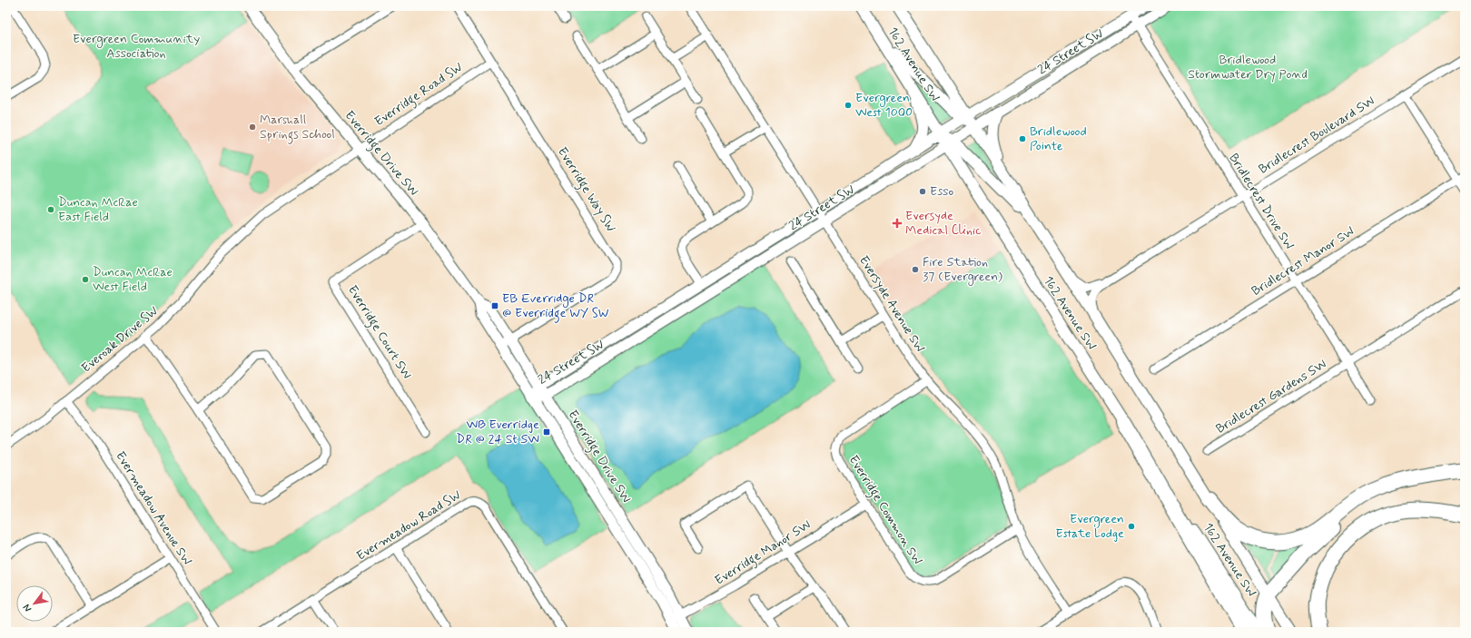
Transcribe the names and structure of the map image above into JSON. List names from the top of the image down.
{
  "streets": {
    "main road": ["162 Avenue SW"],
    "street": [
      "24 Street SW",
      "Everridge Road SW",
      "Bridlecrest Boulevard SW",
      "Everridge Drive SW",
      "Everridge Way SW",
      "Bridlecrest Drive SW",
      "Bridlecrest Manor SW",
      "Eversyde Avenue SW",
      "Everridge Court SW",
      "Everoak Drive SW",
      "Bridlecrest Gardens SW",
      "Evermeadow Avenue SW",
      "Everridge Common SW",
      "Evermeadow Road SW",
      "Everridge Manor SW"
    ]
  },
  "crossings": [
    ["24 Street SW", "162 Avenue SW"],
    ["24 Street SW", "Everridge Drive SW"],
    ["24 Street SW", "Bridlecrest Drive SW"],
    ["24 Street SW", "Eversyde Avenue SW"],
    ["Everridge Road SW", "Everridge Drive SW"],
    ["Everridge Road SW", "Everridge Way SW"],
    ["Everridge Road SW", "Everoak Drive SW"],
    ["Bridlecrest Boulevard SW", "Bridlecrest Drive SW"],
    ["Everridge Drive SW", "Everridge Way SW"],
    ["Everridge Drive SW", "Everridge Court SW"],
    ["Everridge Drive SW", "Everoak Drive SW"],
    ["Everridge Drive SW", "Everridge Manor SW"],
    ["Bridlecrest Drive SW", "Bridlecrest Manor SW"],
    ["Bridlecrest Drive SW", "Bridlecrest Gardens SW"],
    ["Eversyde Avenue SW", "Everridge Common SW"],
    ["Everoak Drive SW", "Evermeadow Avenue SW"],
    ["Everridge Common SW", "Everridge Manor SW"]
  ],
  "parks": ["Evergreen Community Association", "Bridlewood Stormwater Dry Pond"],
  "places": {
    "other": [
      "Evergreen West 1000",
      "Marshall Springs School",
      "Bridlewood Pointe",
      "Esso",
      "Duncan McRae East Field",
      "Fire Station 37 (Evergreen)",
      "Duncan McRae West Field",
      "Evergreen Estate Lodge"
    ],
    "health": ["Eversyde Medical Clinic"],
    "transit": ["EB Everridge DR @ Everridge WY SW", "WB Everridge DR @ 24 St SW"]
  },
  "north": "bottom left"
}
